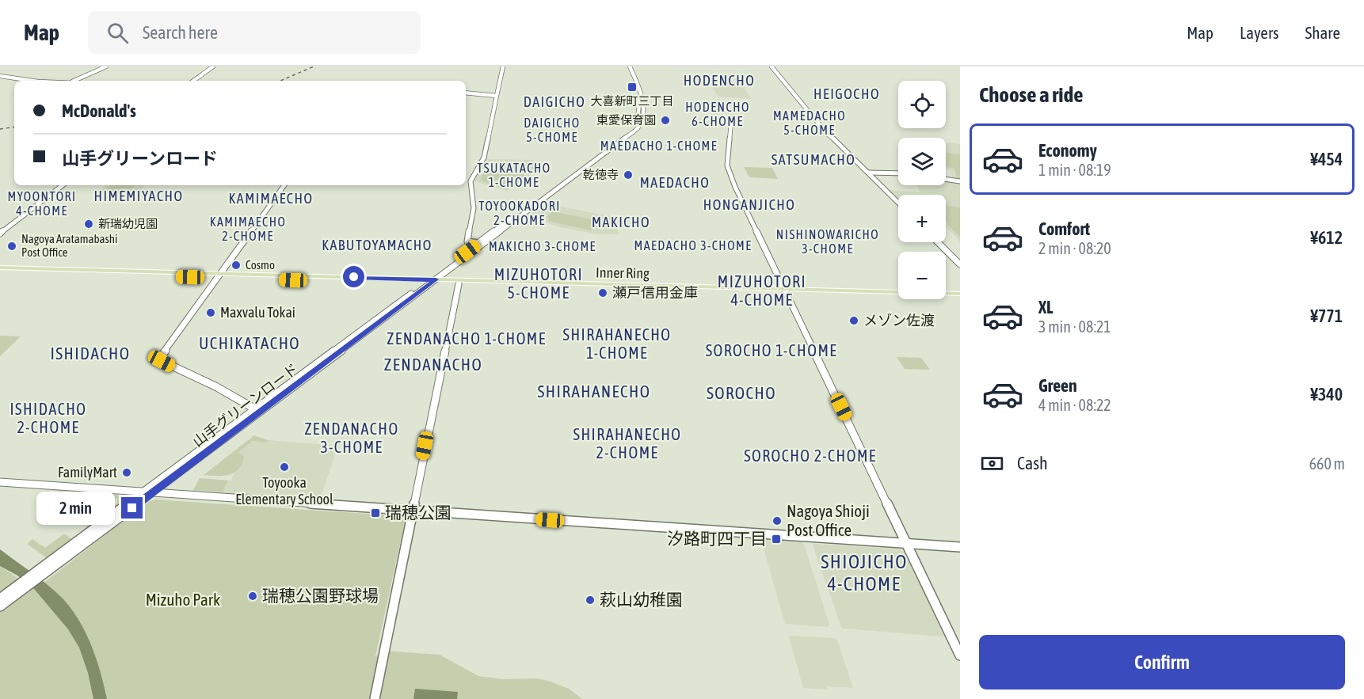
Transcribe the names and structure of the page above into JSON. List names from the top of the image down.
{
  "streets": {
    "main road": ["Inner Ring"],
    "street": ["山手グリーンロード"]
  },
  "crossings": [
    ["Inner Ring", "山手グリーンロード"]
  ],
  "districts": [
    "HODENCHO",
    "HEIGOCHO",
    "DAIGICHO",
    "HODENCHO 6-CHOME",
    "MAMEDACHO 5-CHOME",
    "DAIGICHO 5-CHOME",
    "MAEDACHO 1-CHOME",
    "SATSUMACHO",
    "TSUKATACHO 1-CHOME",
    "MAEDACHO",
    "MYOONTORI 4-CHOME",
    "HIMEMIYACHO",
    "KAMIMAECHO",
    "HONGANJICHO",
    "TOYOOKADORI 2-CHOME",
    "KAMIMAECHO 2-CHOME",
    "MAKICHO",
    "NISHINOWARICHO 3-CHOME",
    "KABUTOYAMACHO",
    "MAEDACHO 3-CHOME",
    "MAKICHO 3-CHOME",
    "MIZUHOTORI 5-CHOME",
    "MIZUHOTORI 4-CHOME",
    "SHIRAHANECHO 1-CHOME",
    "ZENDANACHO 1-CHOME",
    "UCHIKATACHO",
    "SOROCHO 1-CHOME",
    "ISHIDACHO",
    "ZENDANACHO",
    "SHIRAHANECHO",
    "SOROCHO",
    "ISHIDACHO 2-CHOME",
    "ZENDANACHO 3-CHOME",
    "SHIRAHANECHO 2-CHOME",
    "SOROCHO 2-CHOME",
    "SHIOJICHO 4-CHOME"
  ],
  "parks": ["Mizuho Park"],
  "places": {
    "transit": ["大喜新町三丁目", "瑞穂公園", "汐路町四丁目"],
    "other": [
      "東愛保育園",
      "乾徳寺",
      "新瑞幼児園",
      "Nagoya Aratamabashi Post Office",
      "Cosmo",
      "瀬戸信用金庫",
      "Maxvalu Tokai",
      "メゾン佐渡",
      "Toyooka Elementary School",
      "FamilyMart",
      "Nagoya Shioji Post Office",
      "瑞穂公園野球場",
      "萩山幼稚園"
    ]
  },
  "page": {
    "header": "Map",
    "search": "Search here",
    "nav": ["Map", "Layers", "Share"],
    "heading": "Choose a ride",
    "map_buttons": ["+", "−"],
    "banner": ["McDonald's", "山手グリーンロード"],
    "list": [
      {
        "name": "Economy",
        "note": "1 min · 08:19",
        "value": "¥454"
      },
      {
        "name": "Comfort",
        "note": "2 min · 08:20",
        "value": "¥612"
      },
      {
        "name": "XL",
        "note": "3 min · 08:21",
        "value": "¥771"
      },
      {
        "name": "Green",
        "note": "4 min · 08:22",
        "value": "¥340"
      }
    ],
    "pay": ["Cash", "660 m"],
    "bubble": "2 min",
    "buttons": "Confirm"
  }
}
